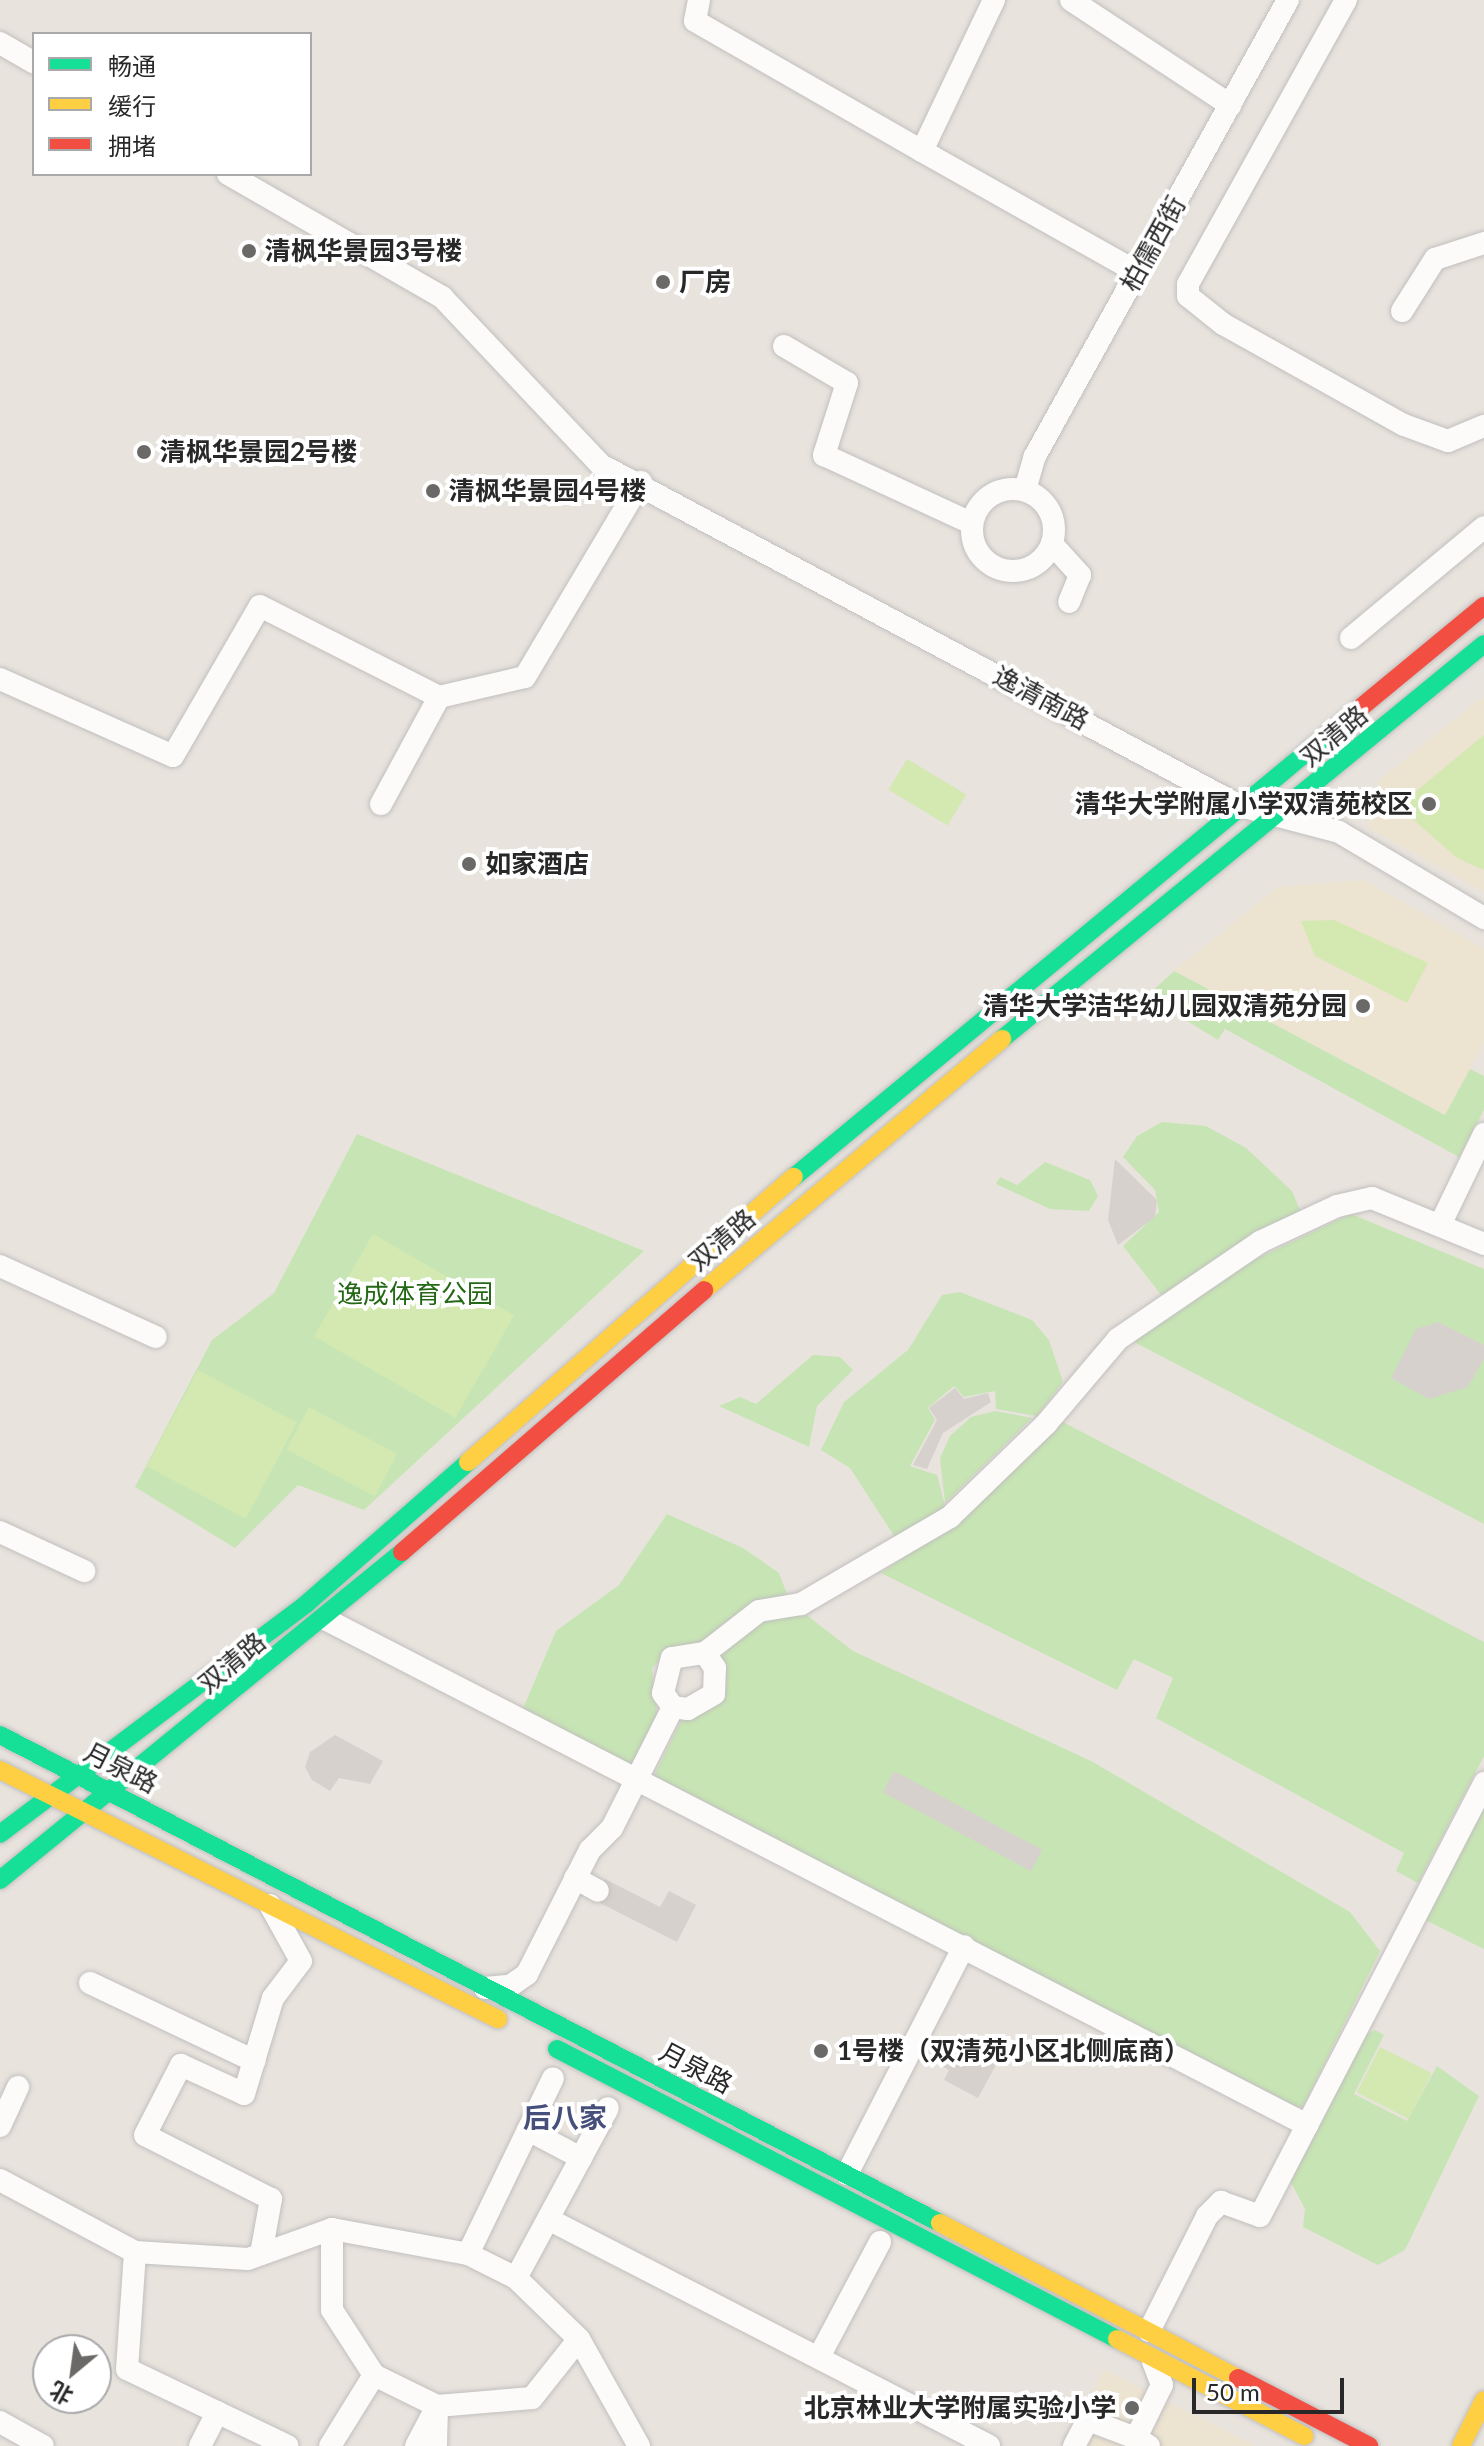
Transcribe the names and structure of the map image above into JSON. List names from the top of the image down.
{
  "streets": {
    "main road": ["双清路", "月泉路"],
    "street": ["柏儒西街", "逸清南路"]
  },
  "crossings": [
    ["逸清南路", "双清路"],
    ["双清路", "月泉路"]
  ],
  "districts": ["后八家"],
  "parks": ["逸成体育公园"],
  "places": [
    "清枫华景园3号楼",
    "厂房",
    "清枫华景园2号楼",
    "清枫华景园4号楼",
    "清华大学附属小学双清苑校区",
    "如家酒店",
    "清华大学洁华幼儿园双清苑分园",
    "1号楼（双清苑小区北侧底商）",
    "北京林业大学附属实验小学"
  ],
  "legend": ["畅通", "缓行", "拥堵"],
  "scale_bar": "50 m",
  "north": "bottom left"
}
